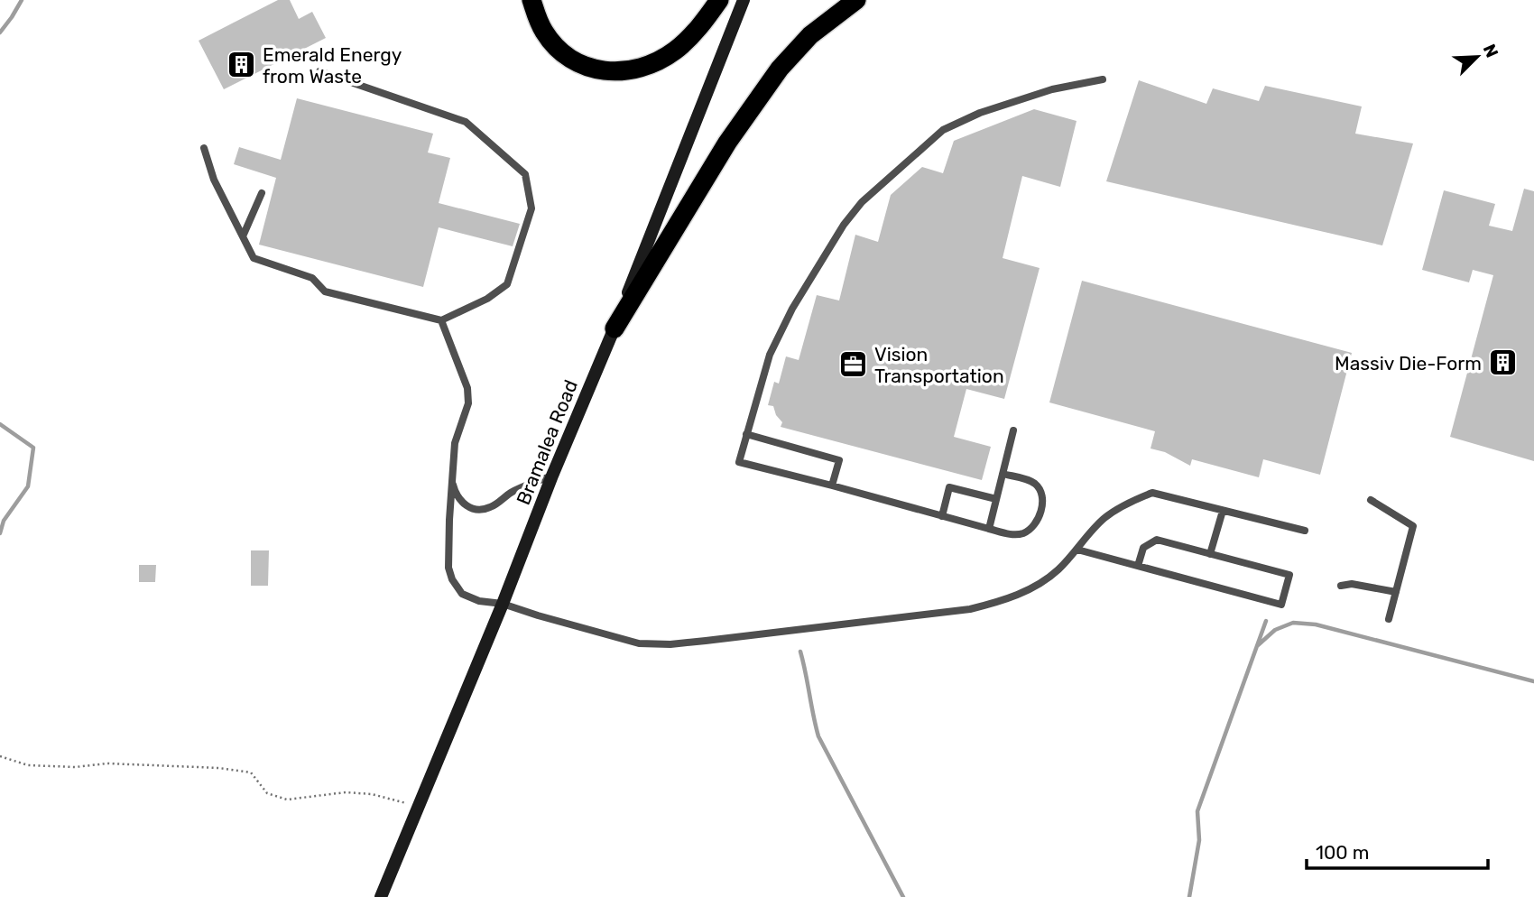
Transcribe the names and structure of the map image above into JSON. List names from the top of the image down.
{
  "streets": {
    "main road": ["Bramalea Road"]
  },
  "places": {
    "building": ["Emerald Energy from Waste", "Massiv Die-Form"],
    "office": ["Vision Transportation"]
  },
  "scale_bar": "100 m",
  "north": "top right"
}
